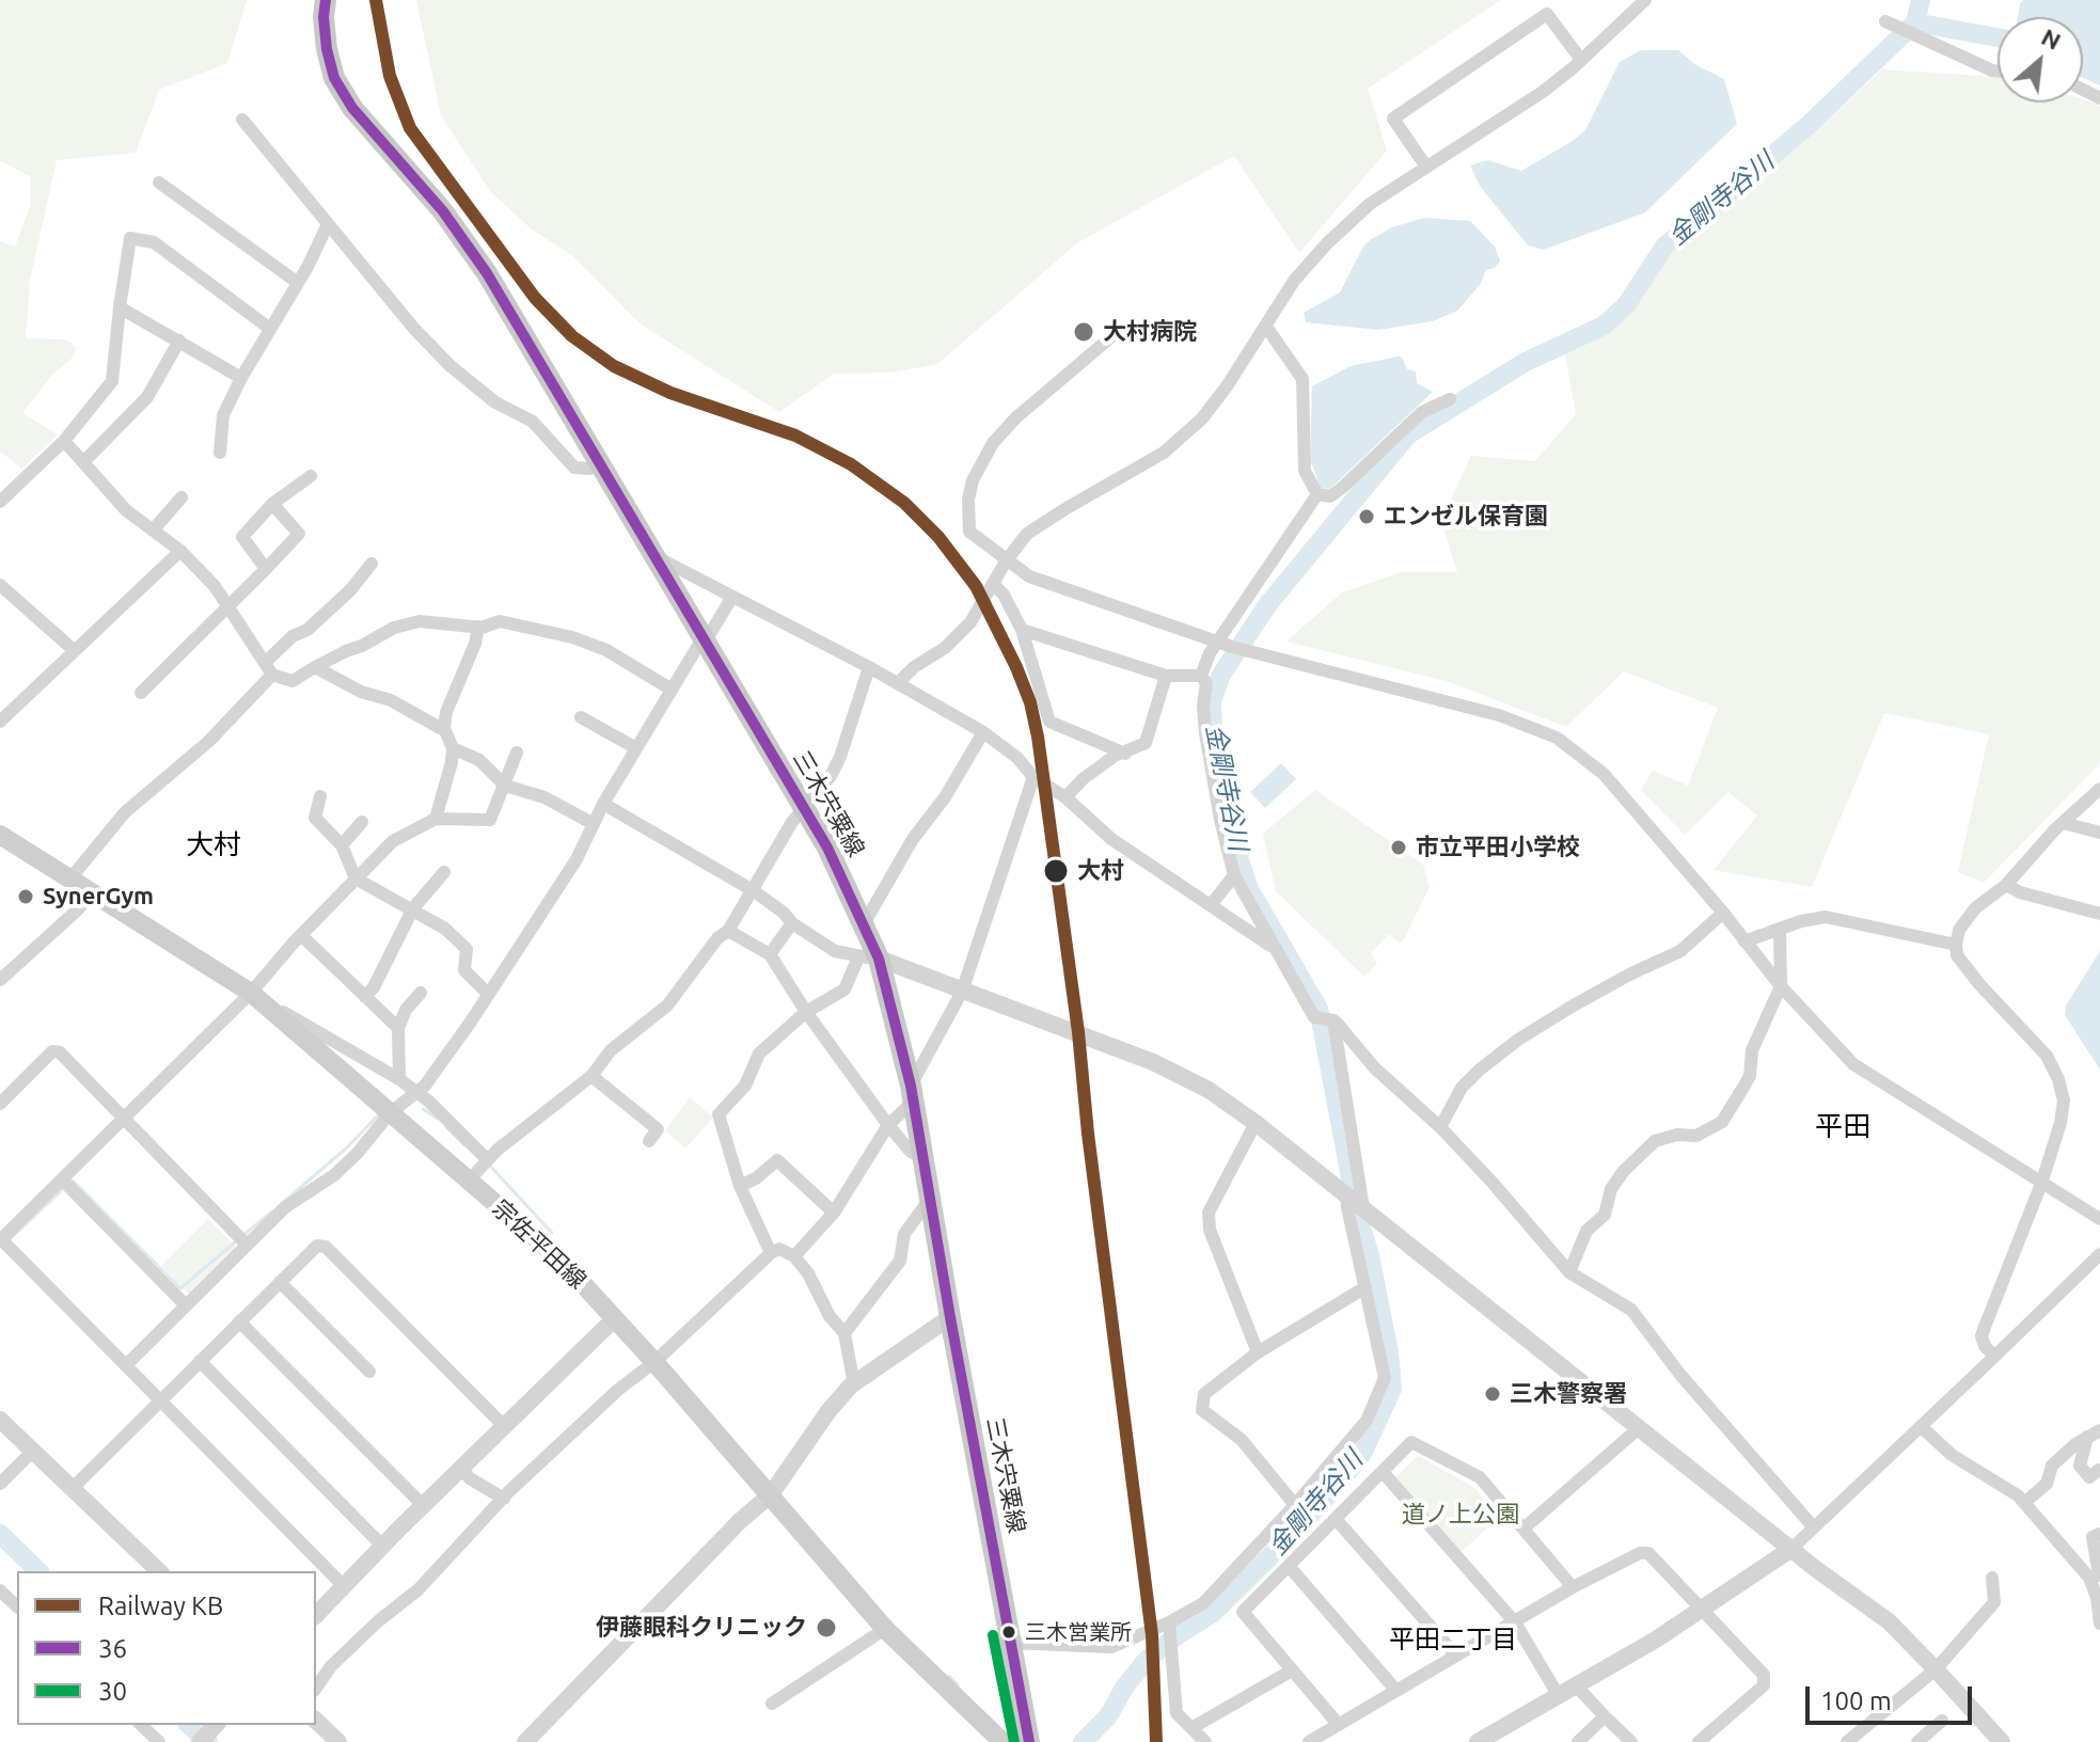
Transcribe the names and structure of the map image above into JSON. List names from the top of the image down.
{
  "streets": {
    "main road": ["三木宍粟線", "宗佐平田線"]
  },
  "districts": ["大村", "平田", "平田二丁目"],
  "water": ["金剛寺谷川"],
  "parks": ["道ノ上公園"],
  "places": [
    "大村病院",
    "エンゼル保育園",
    "市立平田小学校",
    "大村",
    "SynerGym",
    "三木警察署",
    "伊藤眼科クリニック",
    "三木営業所"
  ],
  "lines": ["rail line KB", "transit line 36", "transit line 30"],
  "legend": ["Railway KB", "36", "30"],
  "scale_bar": "100 m",
  "north": "top right"
}
